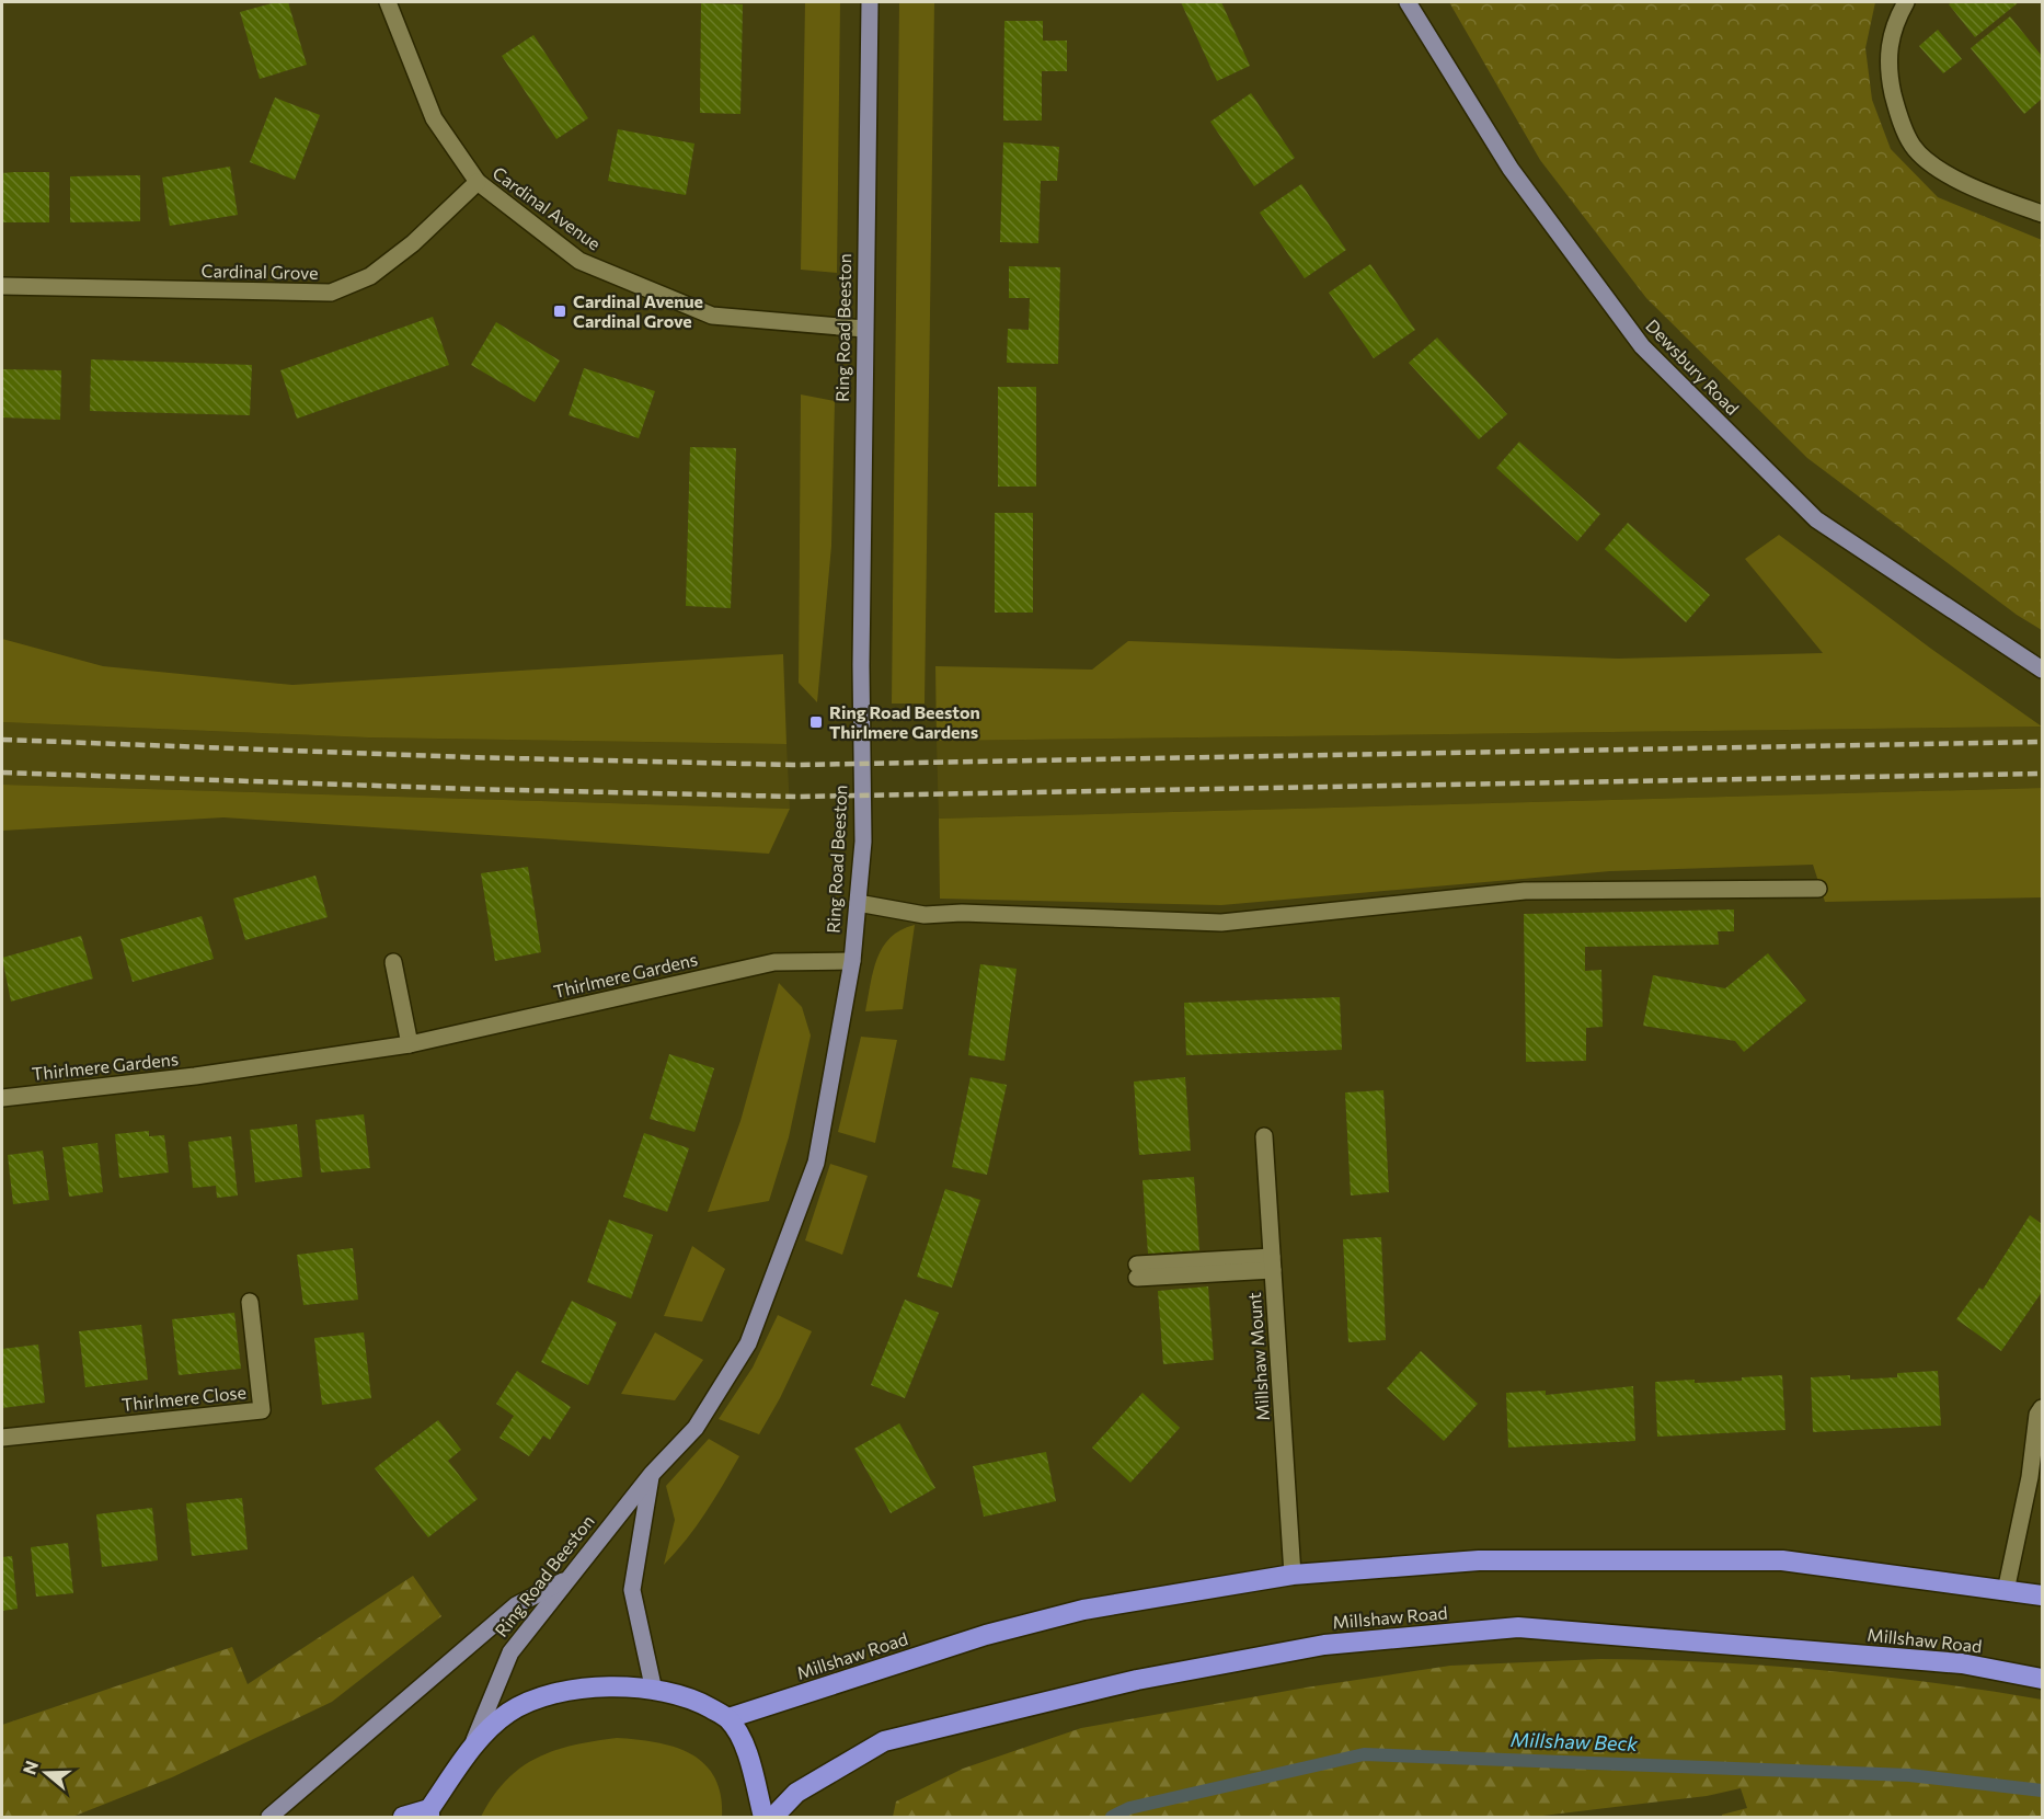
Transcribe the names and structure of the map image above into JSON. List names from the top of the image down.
{
  "streets": {
    "highway": ["Millshaw Road"],
    "main road": ["Ring Road Beeston", "Dewsbury Road"],
    "street": [
      "Cardinal Avenue",
      "Cardinal Grove",
      "Thirlmere Gardens",
      "Millshaw Mount",
      "Thirlmere Close"
    ]
  },
  "crossings": [
    ["Cardinal Avenue", "Cardinal Grove"],
    ["Cardinal Avenue", "Ring Road Beeston"],
    ["Ring Road Beeston", "Thirlmere Gardens"],
    ["Millshaw Mount", "Millshaw Road"]
  ],
  "water": ["Millshaw Beck"],
  "places": {
    "transit": ["Cardinal Avenue Cardinal Grove", "Ring Road Beeston Thirlmere Gardens"]
  },
  "north": "left"
}
